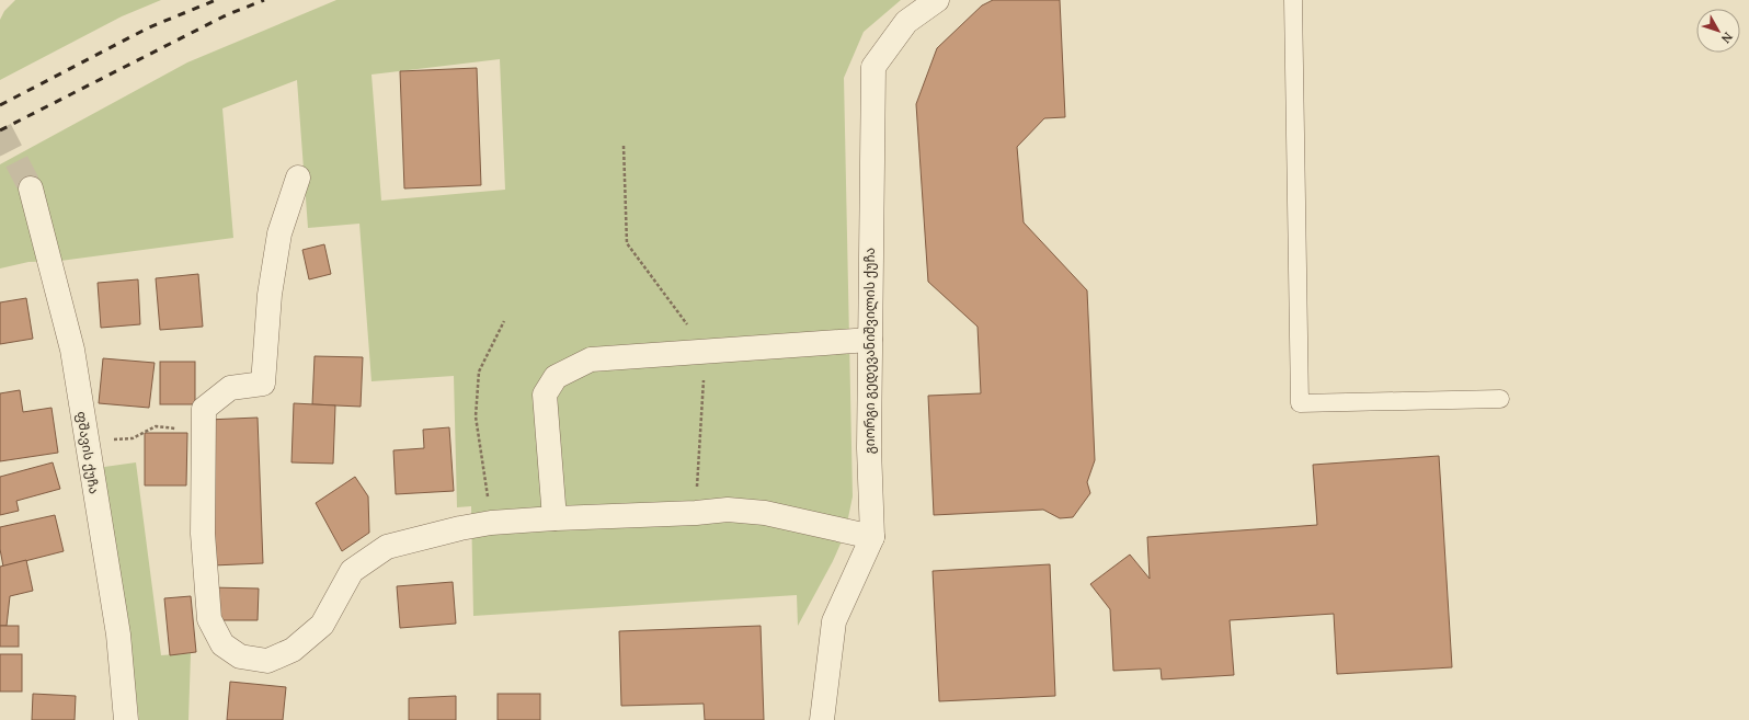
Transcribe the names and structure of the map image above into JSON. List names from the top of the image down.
{
  "streets": {
    "street": ["გიორგი გედევანიშვილის ქუჩა", "ფშავის ქუჩა"]
  },
  "north": "bottom right"
}
